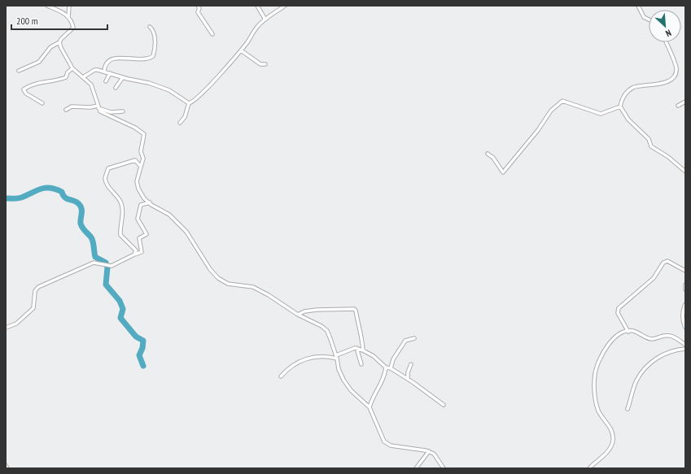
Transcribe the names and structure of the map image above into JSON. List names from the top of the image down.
{
  "scale_bar": "200 m",
  "north": "bottom right"
}
